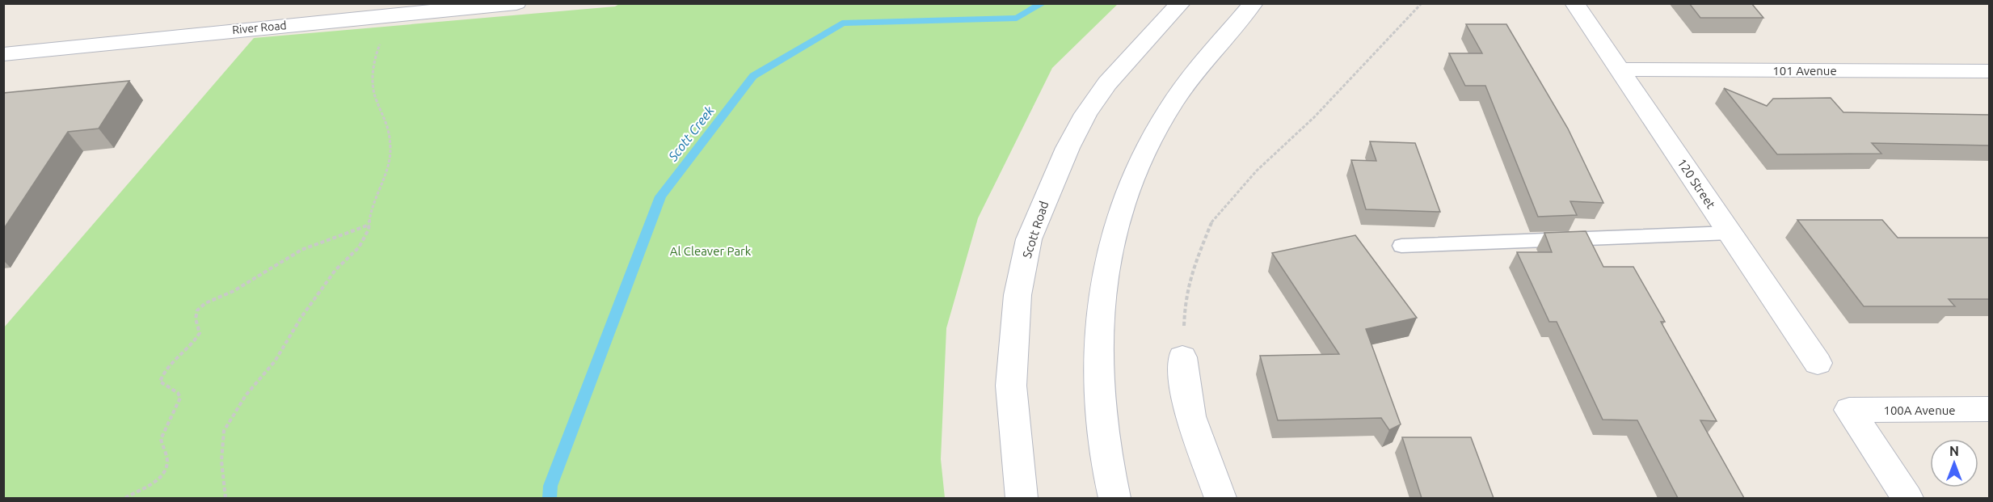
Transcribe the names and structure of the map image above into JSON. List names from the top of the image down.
{
  "streets": {
    "street": [
      "River Road",
      "101 Avenue",
      "120 Street",
      "Scott Road",
      "100A Avenue"
    ]
  },
  "crossings": [
    ["101 Avenue", "120 Street"]
  ],
  "water": ["Scott Creek"],
  "parks": ["Al Cleaver Park"],
  "north": "top"
}
